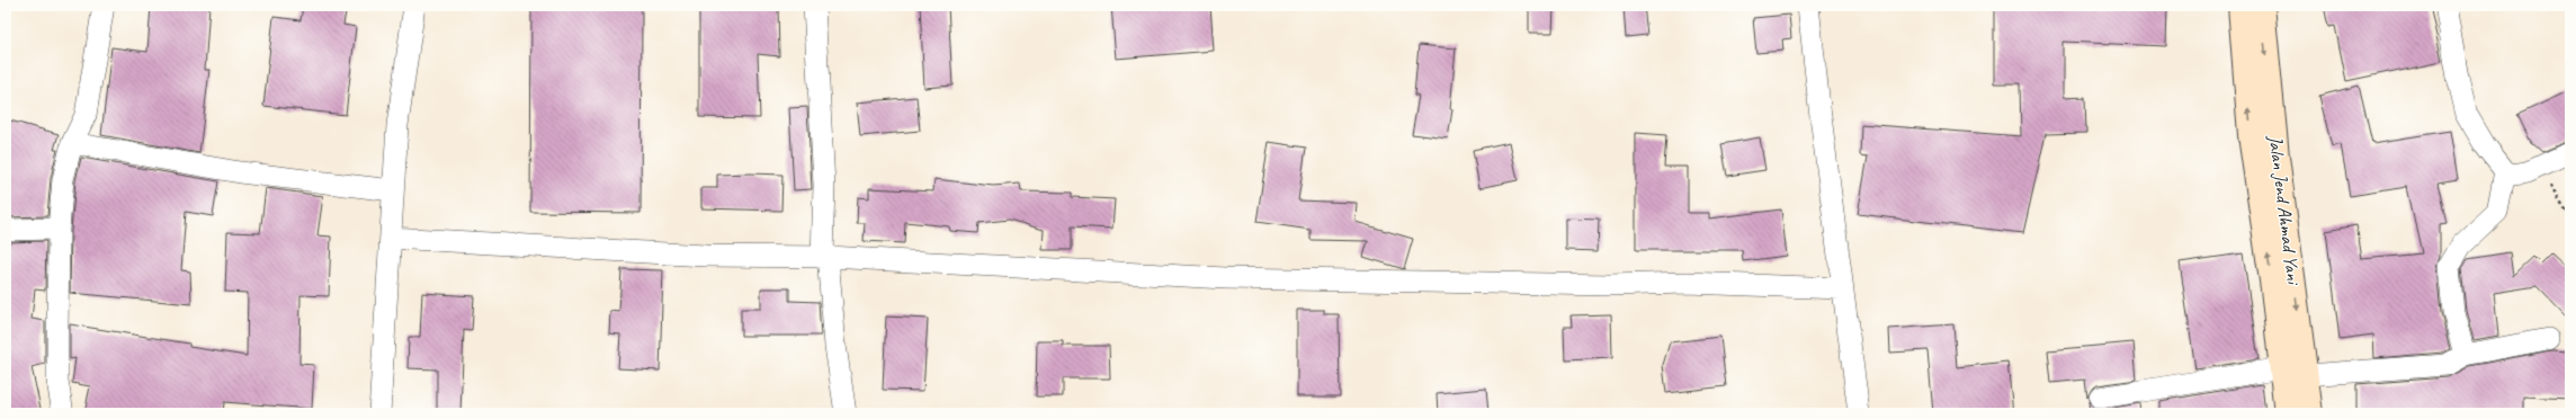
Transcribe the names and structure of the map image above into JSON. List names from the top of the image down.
{
  "streets": {
    "main road": ["Jalan Jend Ahmad Yani"]
  }
}
